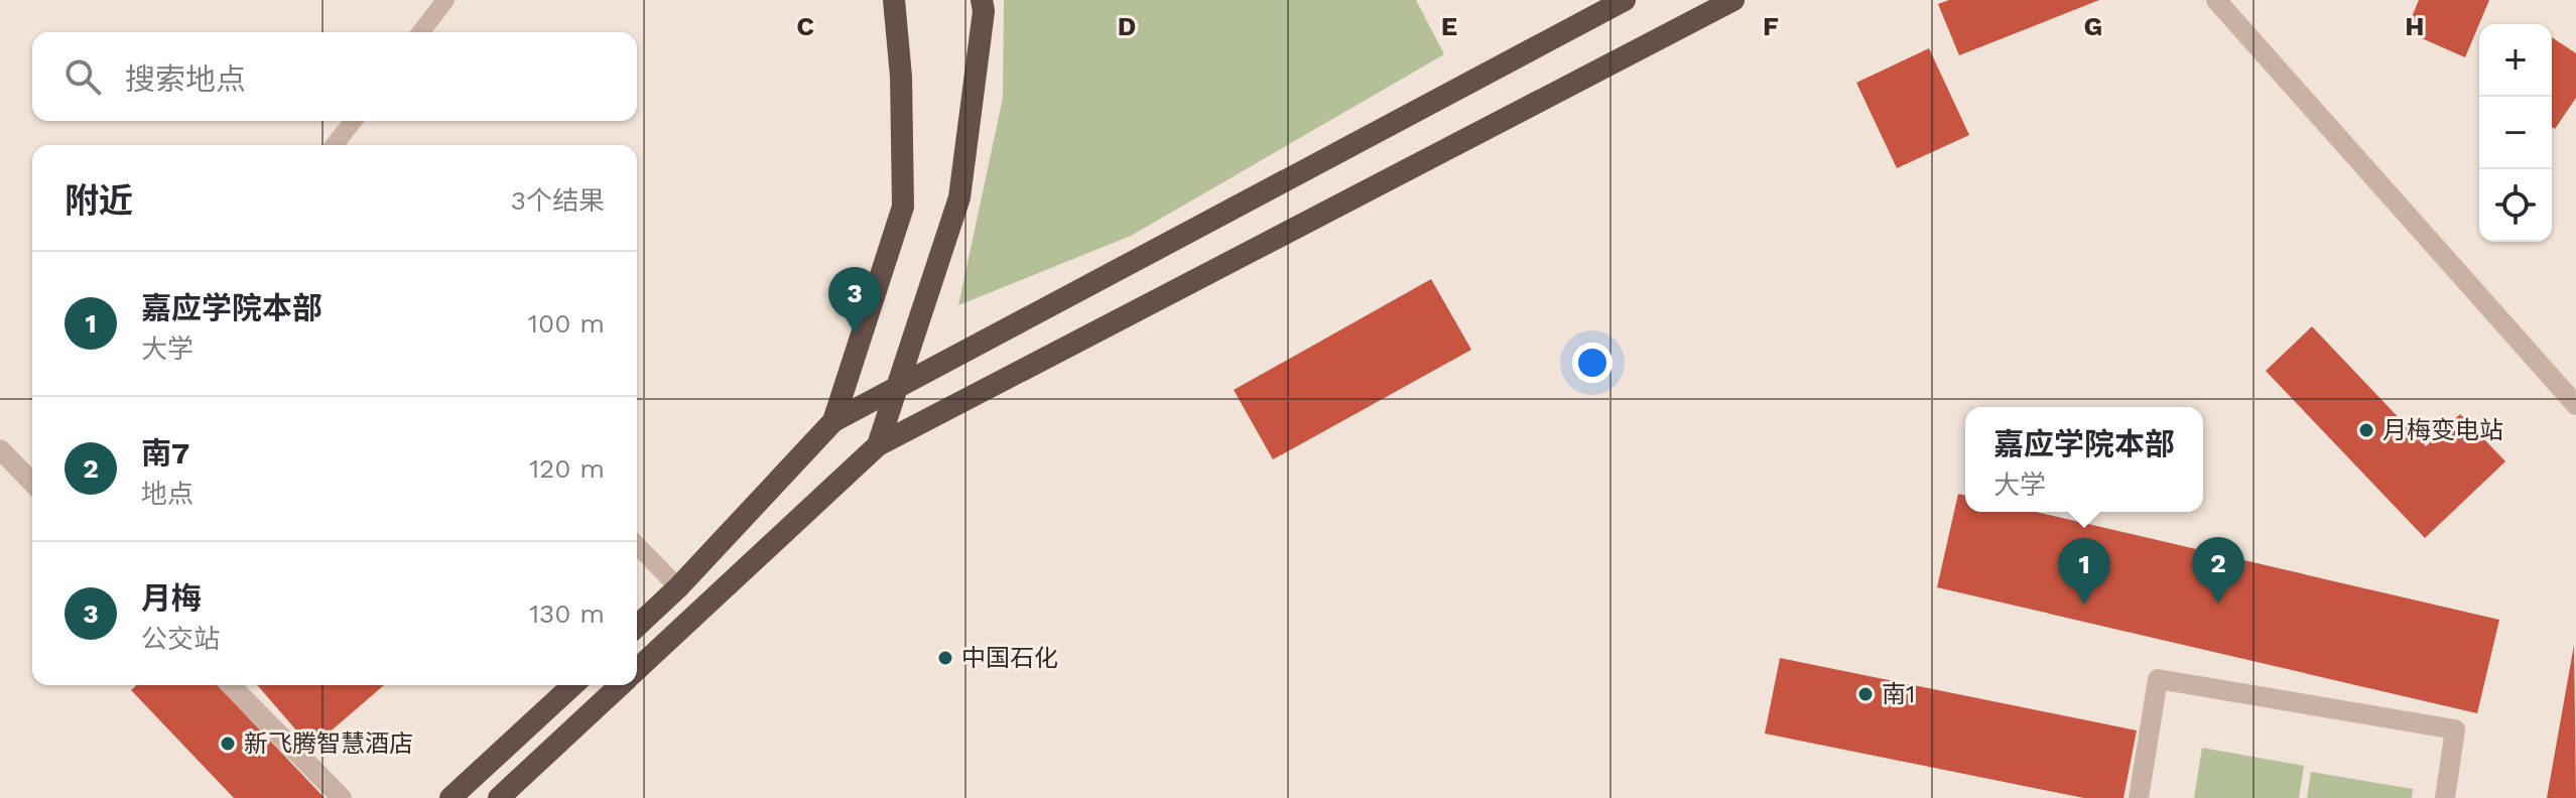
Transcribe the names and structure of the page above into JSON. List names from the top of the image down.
{
  "places": [
    "月梅变电站",
    "中国石化",
    "南1",
    "新飞腾智慧酒店"
  ],
  "page": {
    "map_buttons": ["+", "−"],
    "search": "搜索地点",
    "heading": ["附近", "3个结果"],
    "list": [
      {
        "mark": "1",
        "name": "嘉应学院本部",
        "note": "大学",
        "value": "100 m"
      },
      {
        "mark": "2",
        "name": "南7",
        "note": "地点",
        "value": "120 m"
      },
      {
        "mark": "3",
        "name": "月梅",
        "note": "公交站",
        "value": "130 m"
      }
    ],
    "pins": ["3", "2", "1"],
    "popup": ["嘉应学院本部", "大学"]
  },
  "grid": {
    "columns": [
      "C",
      "D",
      "E",
      "F",
      "G",
      "H"
    ]
  }
}
